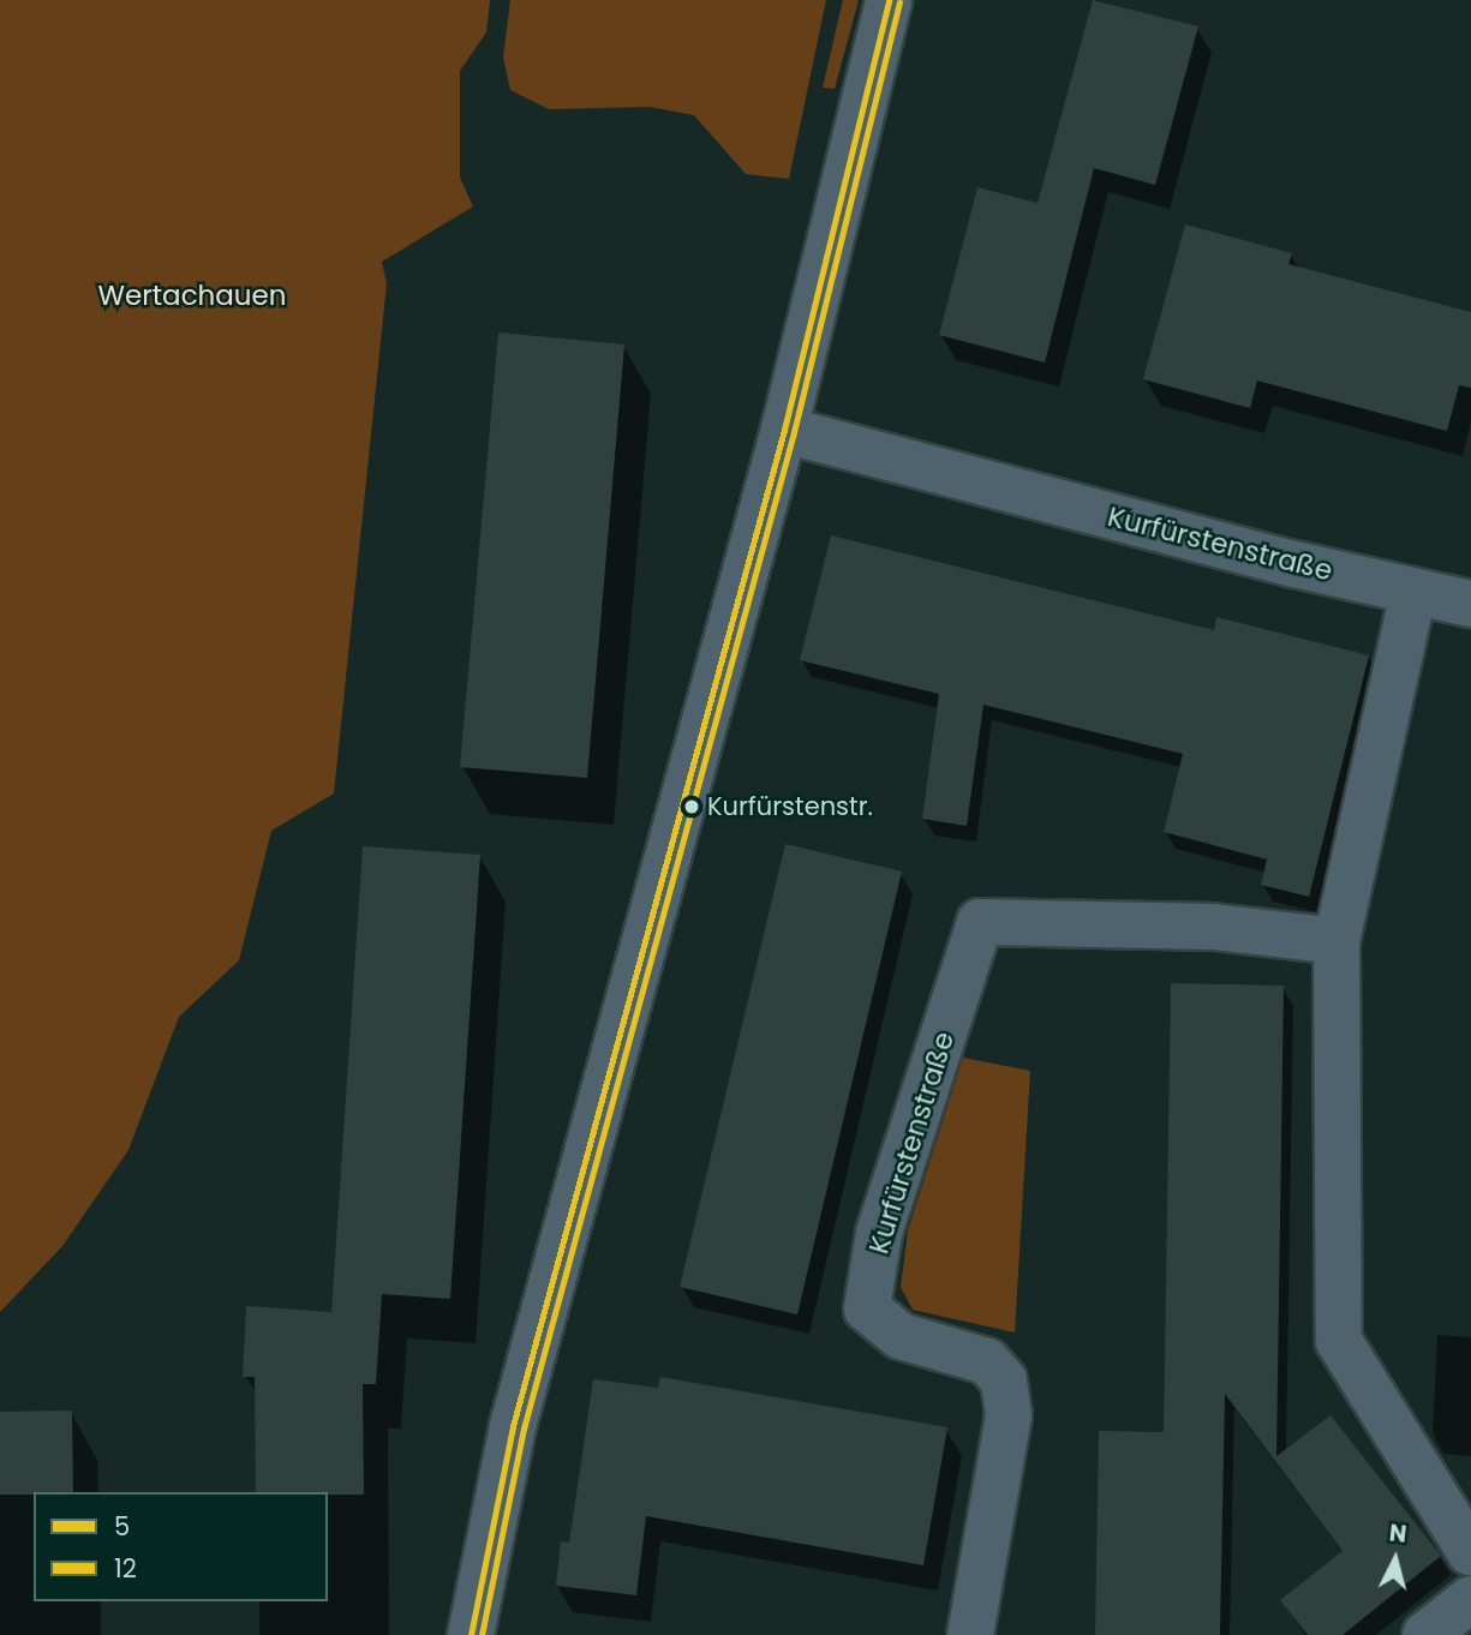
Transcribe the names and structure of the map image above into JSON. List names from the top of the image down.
{
  "streets": {
    "street": ["Kurfürstenstraße"]
  },
  "parks": ["Wertachauen"],
  "places": ["Kurfürstenstr."],
  "lines": ["transit line 5", "transit line 12"],
  "legend": ["5", "12"],
  "north": "top"
}
